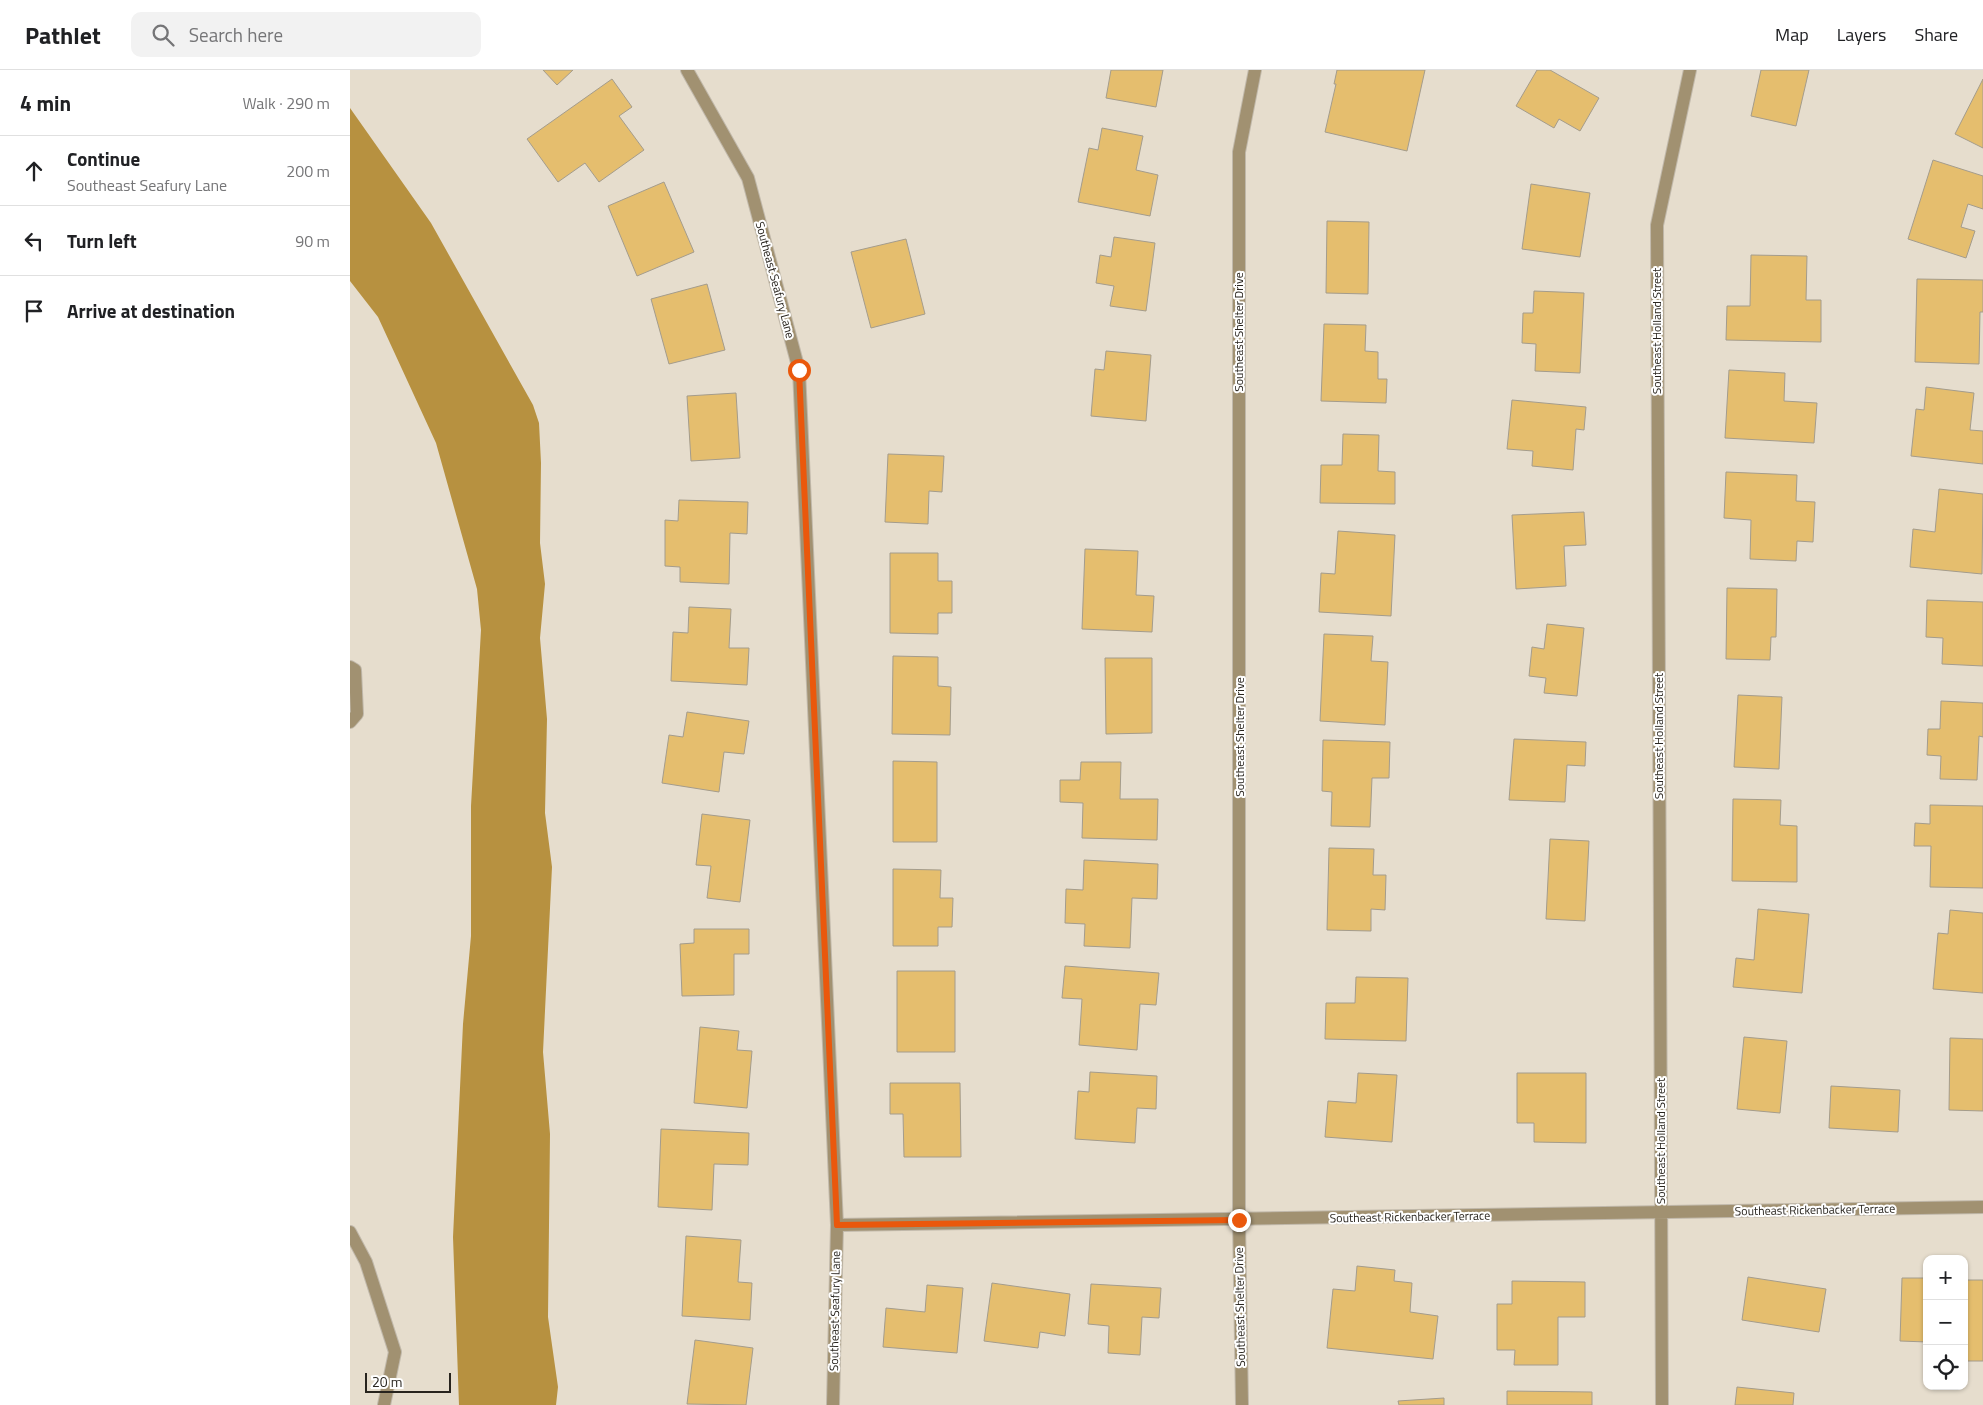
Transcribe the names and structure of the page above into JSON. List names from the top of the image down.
{
  "streets": {
    "street": [
      "Southeast Seafury Lane",
      "Southeast Holland Street",
      "Southeast Shelter Drive",
      "Southeast Rickenbacker Terrace"
    ]
  },
  "crossings": [
    ["Southeast Seafury Lane", "Southeast Rickenbacker Terrace"],
    ["Southeast Holland Street", "Southeast Rickenbacker Terrace"],
    ["Southeast Shelter Drive", "Southeast Rickenbacker Terrace"]
  ],
  "scale_bar": "20 m",
  "page": {
    "header": "Pathlet",
    "search": "Search here",
    "nav": ["Map", "Layers", "Share"],
    "heading": ["4 min", "Walk · 290 m"],
    "list": [
      ["Continue", "Southeast Seafury Lane", "200 m"],
      ["Turn left", "90 m"],
      "Arrive at destination"
    ],
    "map_buttons": ["+", "−"],
    "scale": "20 m"
  }
}
